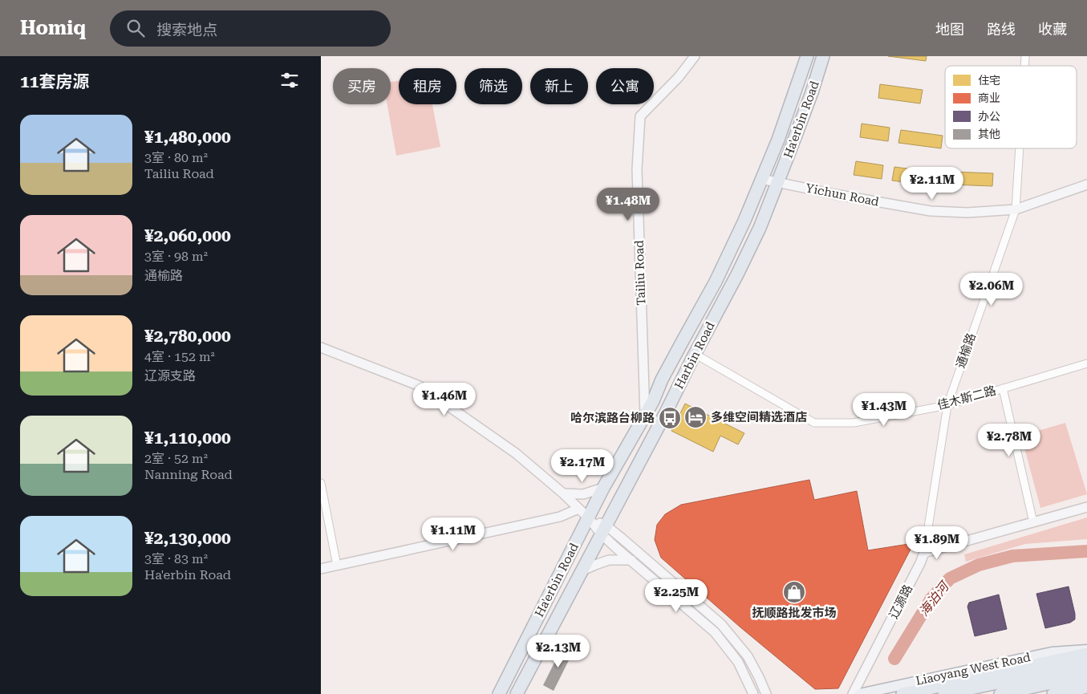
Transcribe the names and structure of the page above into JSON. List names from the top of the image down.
{
  "streets": {
    "highway": ["Ha'erbin Road", "Harbin Road"],
    "main road": ["Liaoyang West Road"],
    "street": [
      "Yichun Road",
      "Tailiu Road",
      "通榆路",
      "佳木斯二路",
      "辽源路"
    ]
  },
  "crossings": [
    ["Ha'erbin Road", "Yichun Road"],
    ["Ha'erbin Road", "Harbin Road"],
    ["Yichun Road", "通榆路"],
    ["Yichun Road", "Harbin Road"],
    ["Tailiu Road", "Harbin Road"],
    ["通榆路", "佳木斯二路"],
    ["通榆路", "辽源路"],
    ["Harbin Road", "佳木斯二路"],
    ["辽源路", "Liaoyang West Road"]
  ],
  "water": ["海泊河"],
  "places": {
    "hotel": ["多维空间精选酒店"],
    "bus stop": ["哈尔滨路台柳路"],
    "shop": ["抚顺路批发市场"]
  },
  "legend": [
    "住宅",
    "商业",
    "办公",
    "其他"
  ],
  "page": {
    "header": "Homiq",
    "search": "搜索地点",
    "nav": ["地图", "路线", "收藏"],
    "heading": "11套房源",
    "chip": [
      "买房",
      "租房",
      "筛选",
      "新上",
      "公寓"
    ],
    "list": [
      {
        "name": "¥1,480,000",
        "note": "3室 · 80 m² · Tailiu Road"
      },
      {
        "name": "¥2,060,000",
        "note": "3室 · 98 m² · 通榆路"
      },
      {
        "name": "¥2,780,000",
        "note": "4室 · 152 m² · 辽源支路"
      },
      {
        "name": "¥1,110,000",
        "note": "2室 · 52 m² · Nanning Road"
      },
      {
        "name": "¥2,130,000",
        "note": "3室 · 83 m² · Ha'erbin Road"
      }
    ],
    "price": [
      "¥2.11M",
      "¥1.48M",
      "¥2.06M",
      "¥1.46M",
      "¥1.43M",
      "¥2.78M",
      "¥2.17M",
      "¥1.11M",
      "¥1.89M",
      "¥2.25M",
      "¥2.13M"
    ]
  }
}
